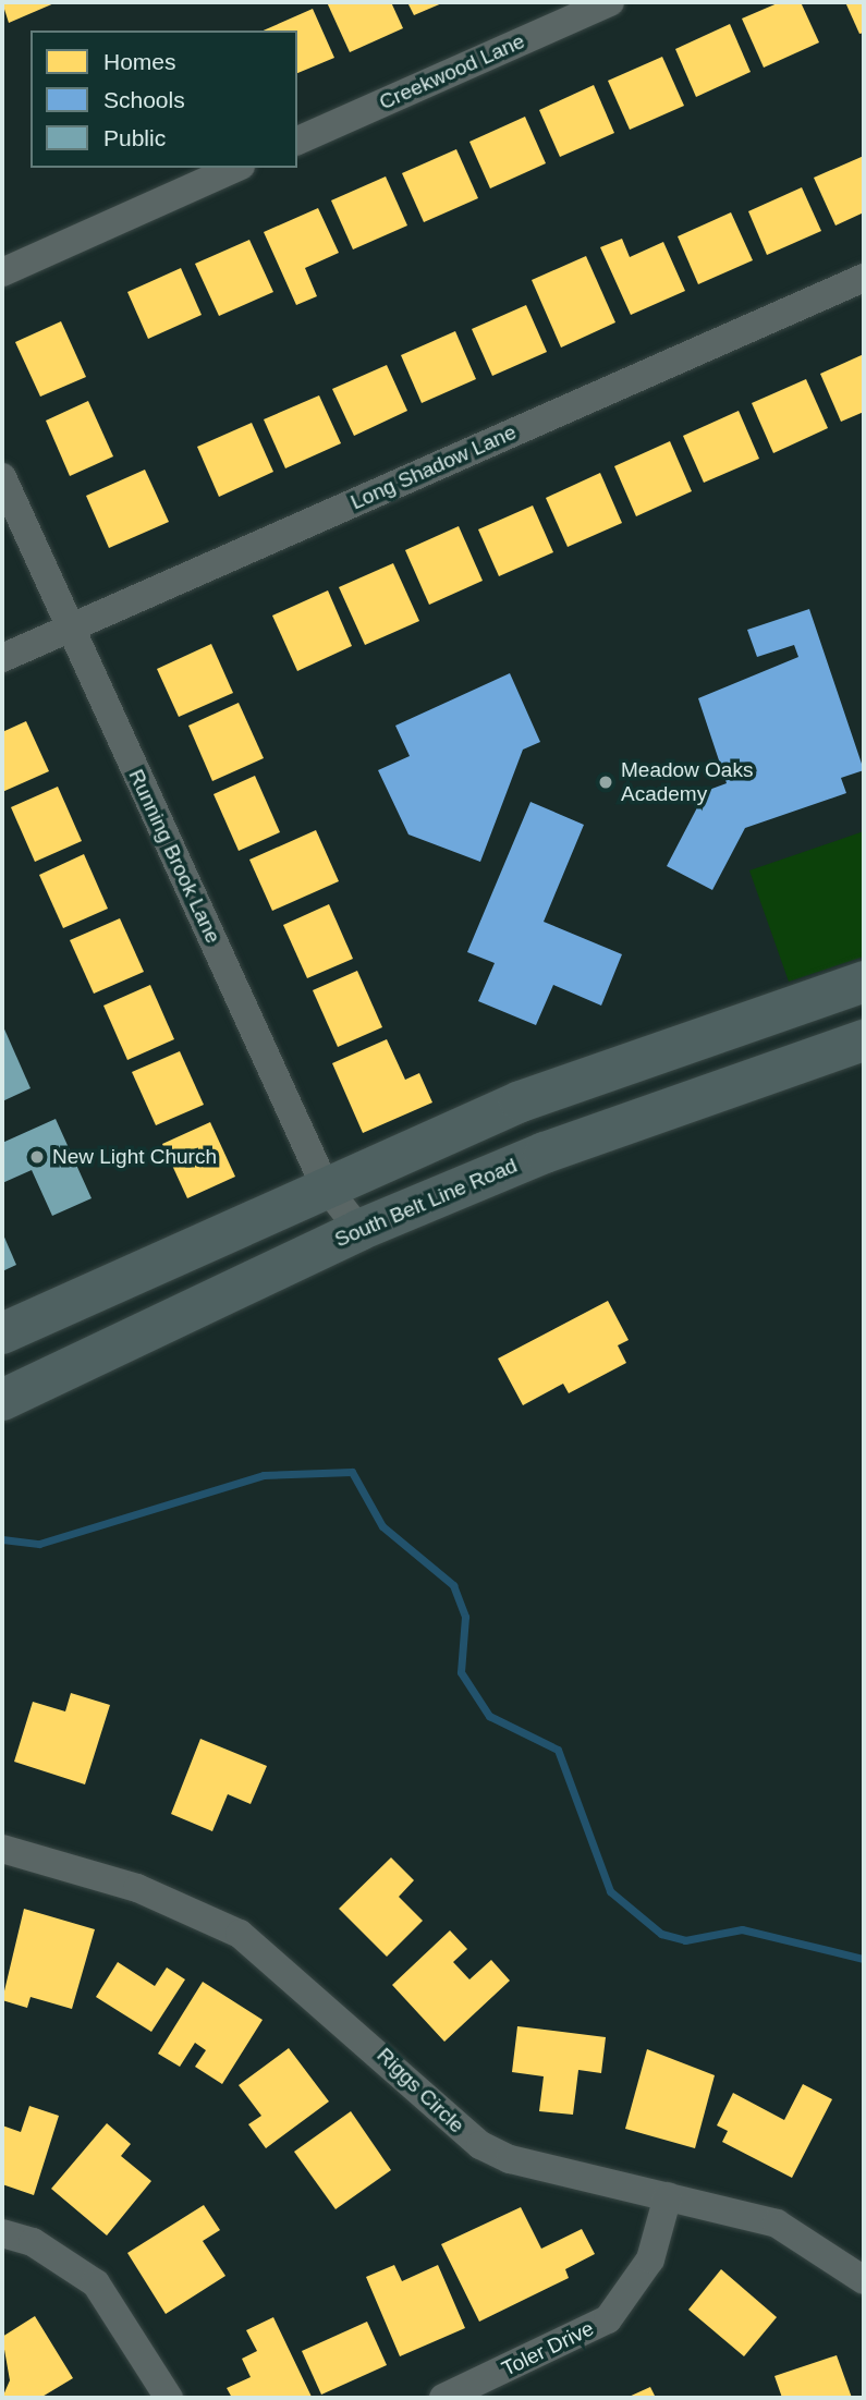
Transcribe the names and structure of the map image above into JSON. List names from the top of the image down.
{
  "streets": {
    "main road": ["South Belt Line Road"],
    "street": [
      "Creekwood Lane",
      "Long Shadow Lane",
      "Running Brook Lane",
      "Riggs Circle",
      "Toler Drive"
    ]
  },
  "crossings": [
    ["Long Shadow Lane", "Running Brook Lane"],
    ["Running Brook Lane", "South Belt Line Road"],
    ["Riggs Circle", "Toler Drive"]
  ],
  "places": ["Meadow Oaks Academy", "New Light Church"],
  "legend": ["Homes", "Schools", "Public"]
}
